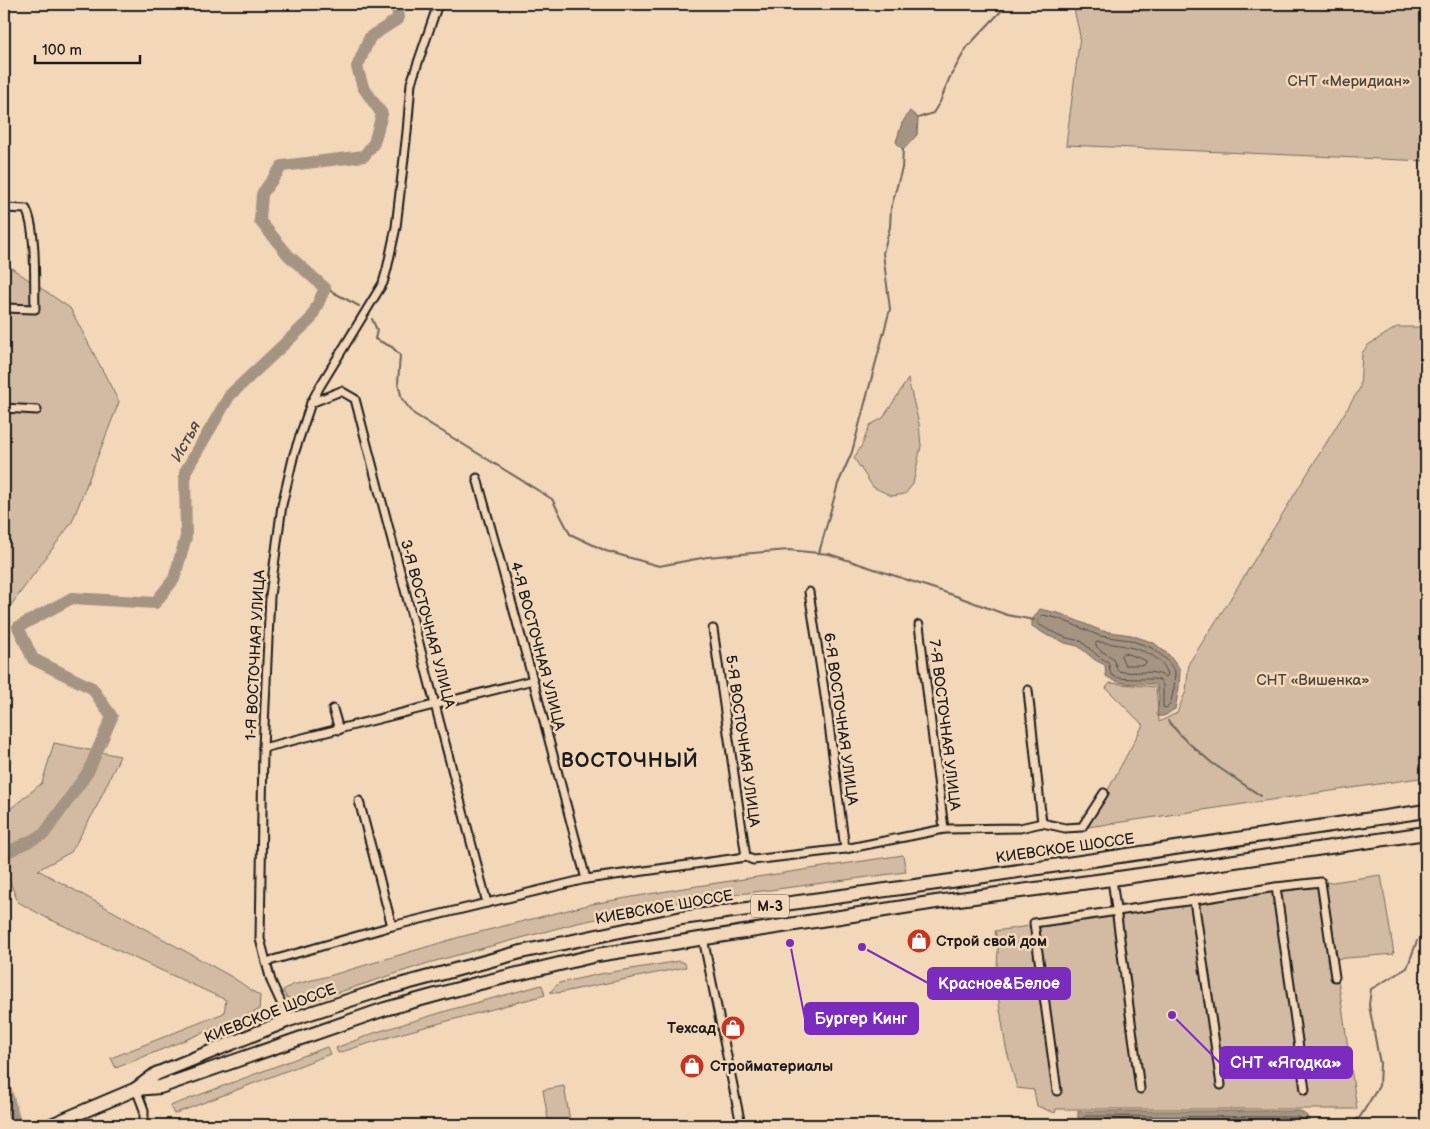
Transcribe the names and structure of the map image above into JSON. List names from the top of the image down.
{
  "streets": {
    "highway": ["КИЕВСКОЕ ШОССЕ", "М-3"],
    "street": [
      "3-Я ВОСТОЧНАЯ УЛИЦА",
      "4-Я ВОСТОЧНАЯ УЛИЦА",
      "1-Я ВОСТОЧНАЯ УЛИЦА",
      "6-Я ВОСТОЧНАЯ УЛИЦА",
      "7-Я ВОСТОЧНАЯ УЛИЦА",
      "5-Я ВОСТОЧНАЯ УЛИЦА"
    ]
  },
  "crossings": [
    ["3-Я ВОСТОЧНАЯ УЛИЦА", "1-Я ВОСТОЧНАЯ УЛИЦА"],
    ["1-Я ВОСТОЧНАЯ УЛИЦА", "КИЕВСКОЕ ШОССЕ"]
  ],
  "districts": ["ВОСТОЧНЫЙ"],
  "water": ["Истья"],
  "parks": ["СНТ «Меридиан»", "СНТ «Вишенка»"],
  "places": {
    "shop": ["Строй свой дом", "Техсад", "Стройматериалы"],
    "other": ["Бургер Кинг", "Красное&Белое", "СНТ «Ягодка»"]
  },
  "scale_bar": "100 m"
}
